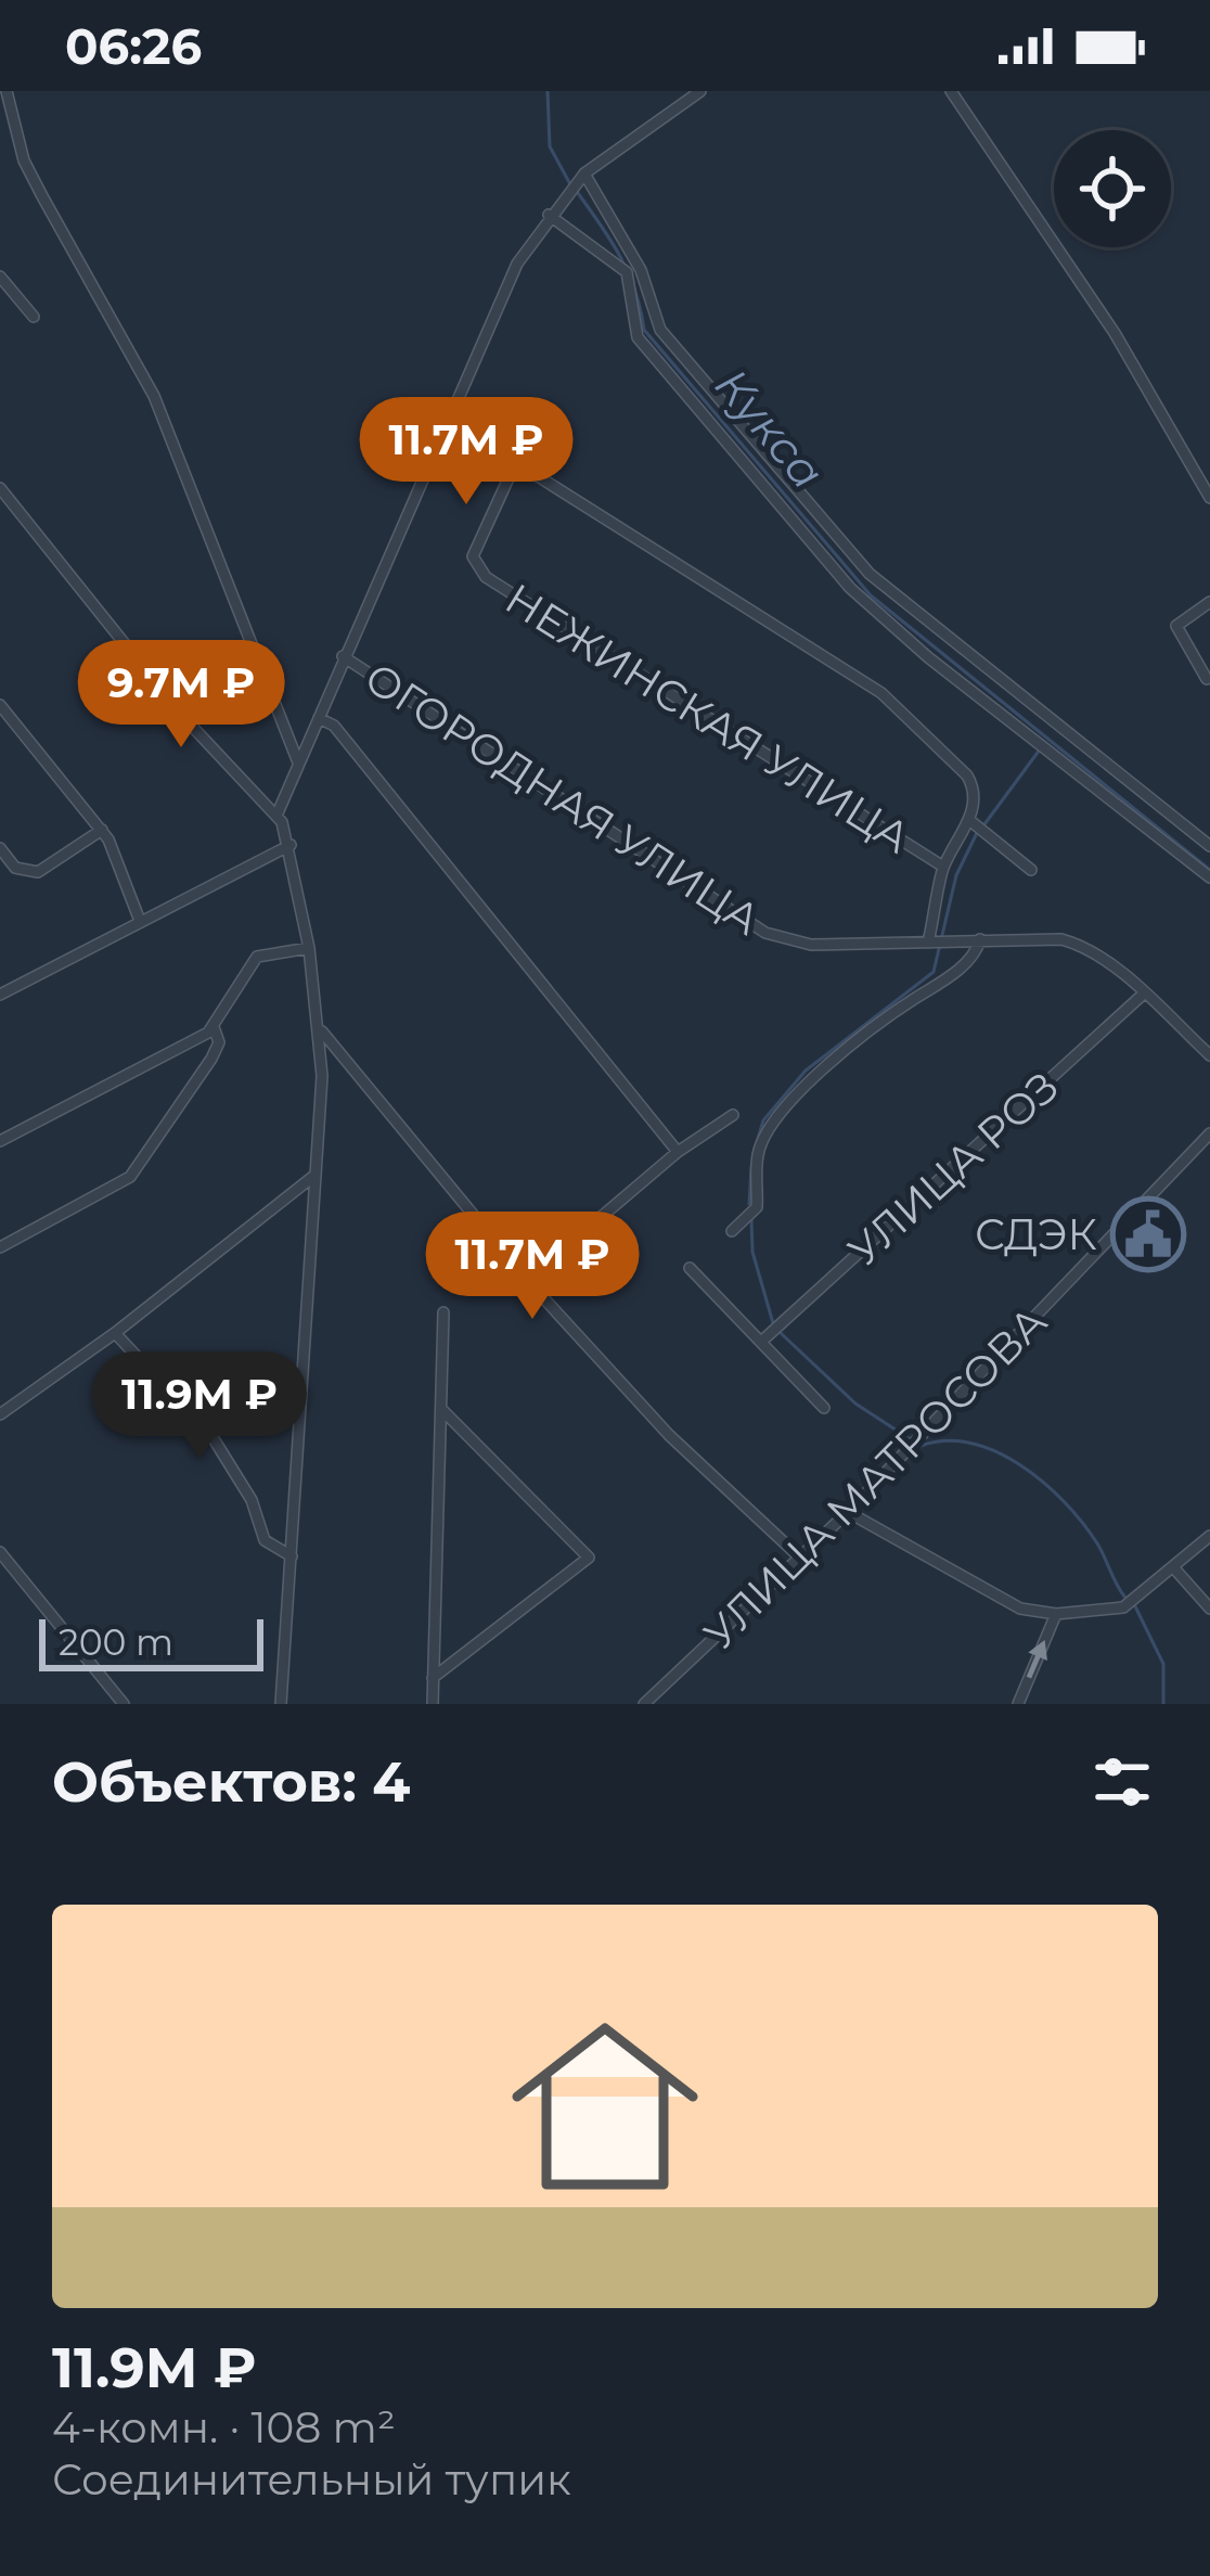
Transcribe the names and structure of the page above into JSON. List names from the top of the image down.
{
  "streets": {
    "street": [
      "НЕЖИНСКАЯ УЛИЦА",
      "ОГОРОДНАЯ УЛИЦА",
      "УЛИЦА РОЗ",
      "УЛИЦА МАТРОСОВА"
    ]
  },
  "crossings": [
    ["ОГОРОДНАЯ УЛИЦА", "УЛИЦА РОЗ"]
  ],
  "water": ["Кукса"],
  "places": {
    "public building": ["СДЭК"]
  },
  "scale_bar": "200 m",
  "page": {
    "status": "06:26",
    "price": [
      "11.7M ₽",
      "9.7M ₽",
      "11.7M ₽",
      "11.9M ₽"
    ],
    "scale": "200 m",
    "heading": "Объектов: 4",
    "list": [
      {
        "name": "11.9M ₽",
        "note": "4-комн. · 108 m² · Соединительный тупик"
      }
    ]
  }
}
